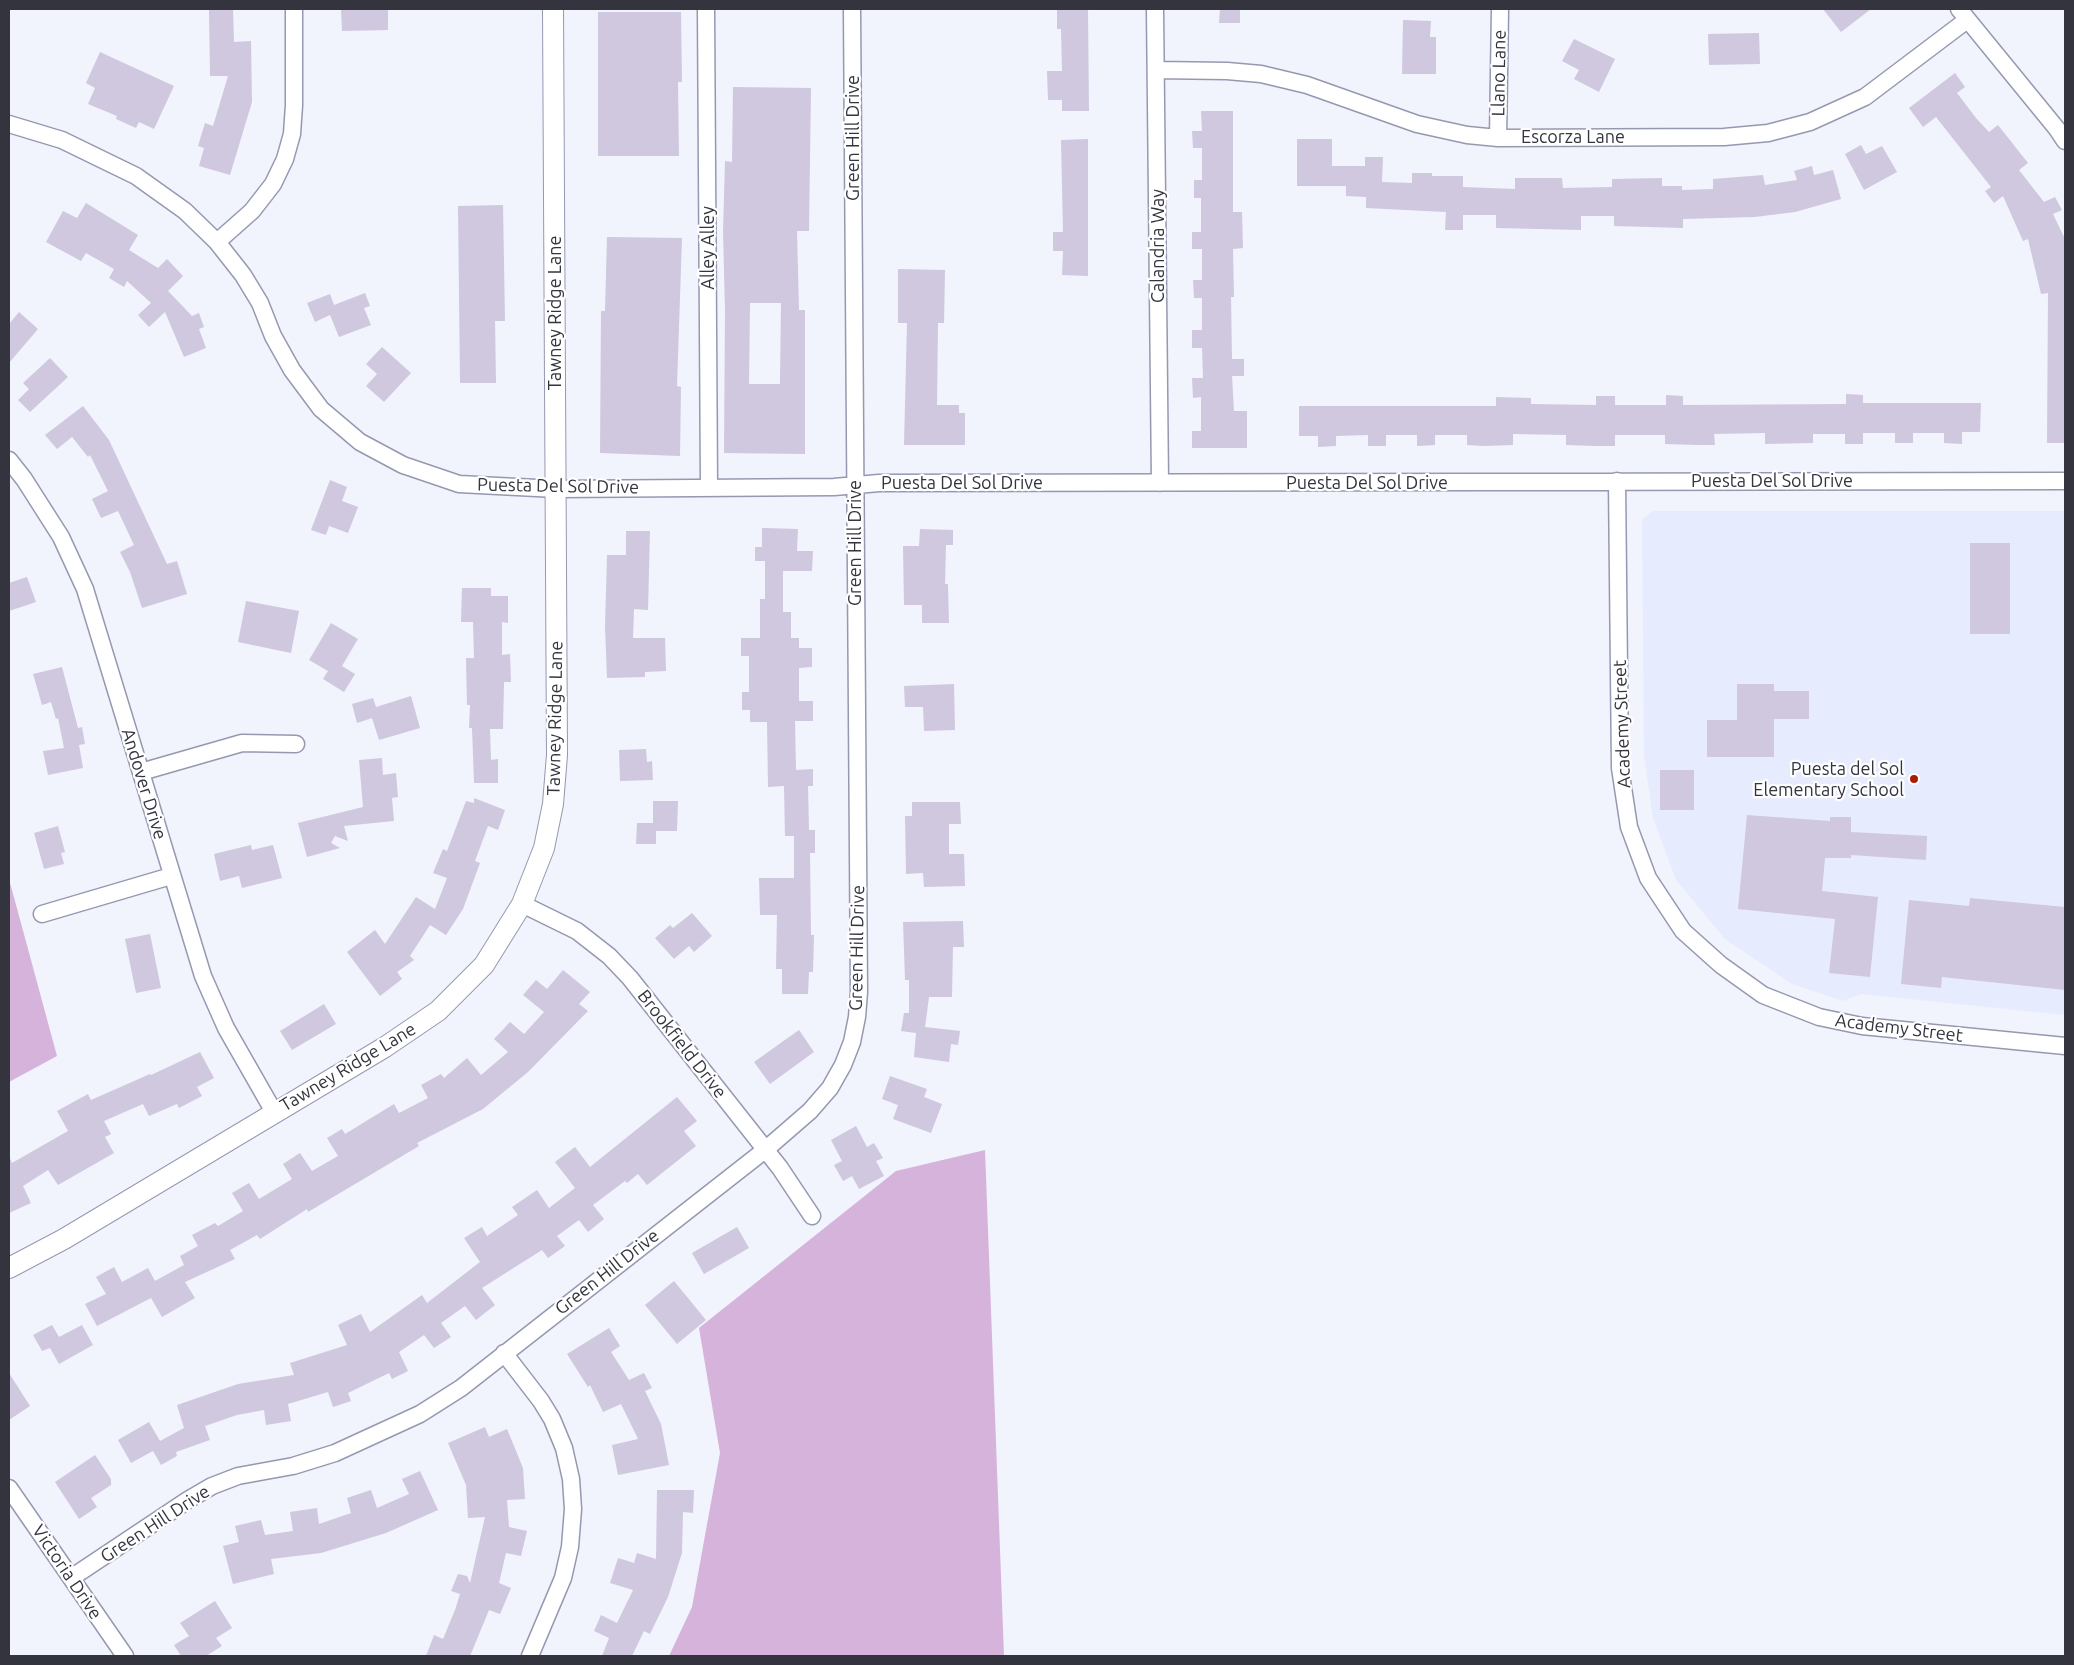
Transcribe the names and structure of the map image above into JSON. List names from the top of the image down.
{
  "streets": {
    "street": [
      "Llano Lane",
      "Escorza Lane",
      "Green Hill Drive",
      "Calandria Way",
      "Alley Alley",
      "Tawney Ridge Lane",
      "Puesta Del Sol Drive",
      "Academy Street",
      "Andover Drive",
      "Brookfield Drive",
      "Victoria Drive"
    ]
  },
  "crossings": [
    ["Llano Lane", "Escorza Lane"],
    ["Escorza Lane", "Calandria Way"],
    ["Green Hill Drive", "Puesta Del Sol Drive"],
    ["Green Hill Drive", "Brookfield Drive"],
    ["Green Hill Drive", "Victoria Drive"],
    ["Calandria Way", "Puesta Del Sol Drive"],
    ["Alley Alley", "Puesta Del Sol Drive"],
    ["Tawney Ridge Lane", "Puesta Del Sol Drive"],
    ["Tawney Ridge Lane", "Andover Drive"],
    ["Tawney Ridge Lane", "Brookfield Drive"],
    ["Puesta Del Sol Drive", "Academy Street"]
  ],
  "places": ["Puesta del Sol Elementary School"]
}
